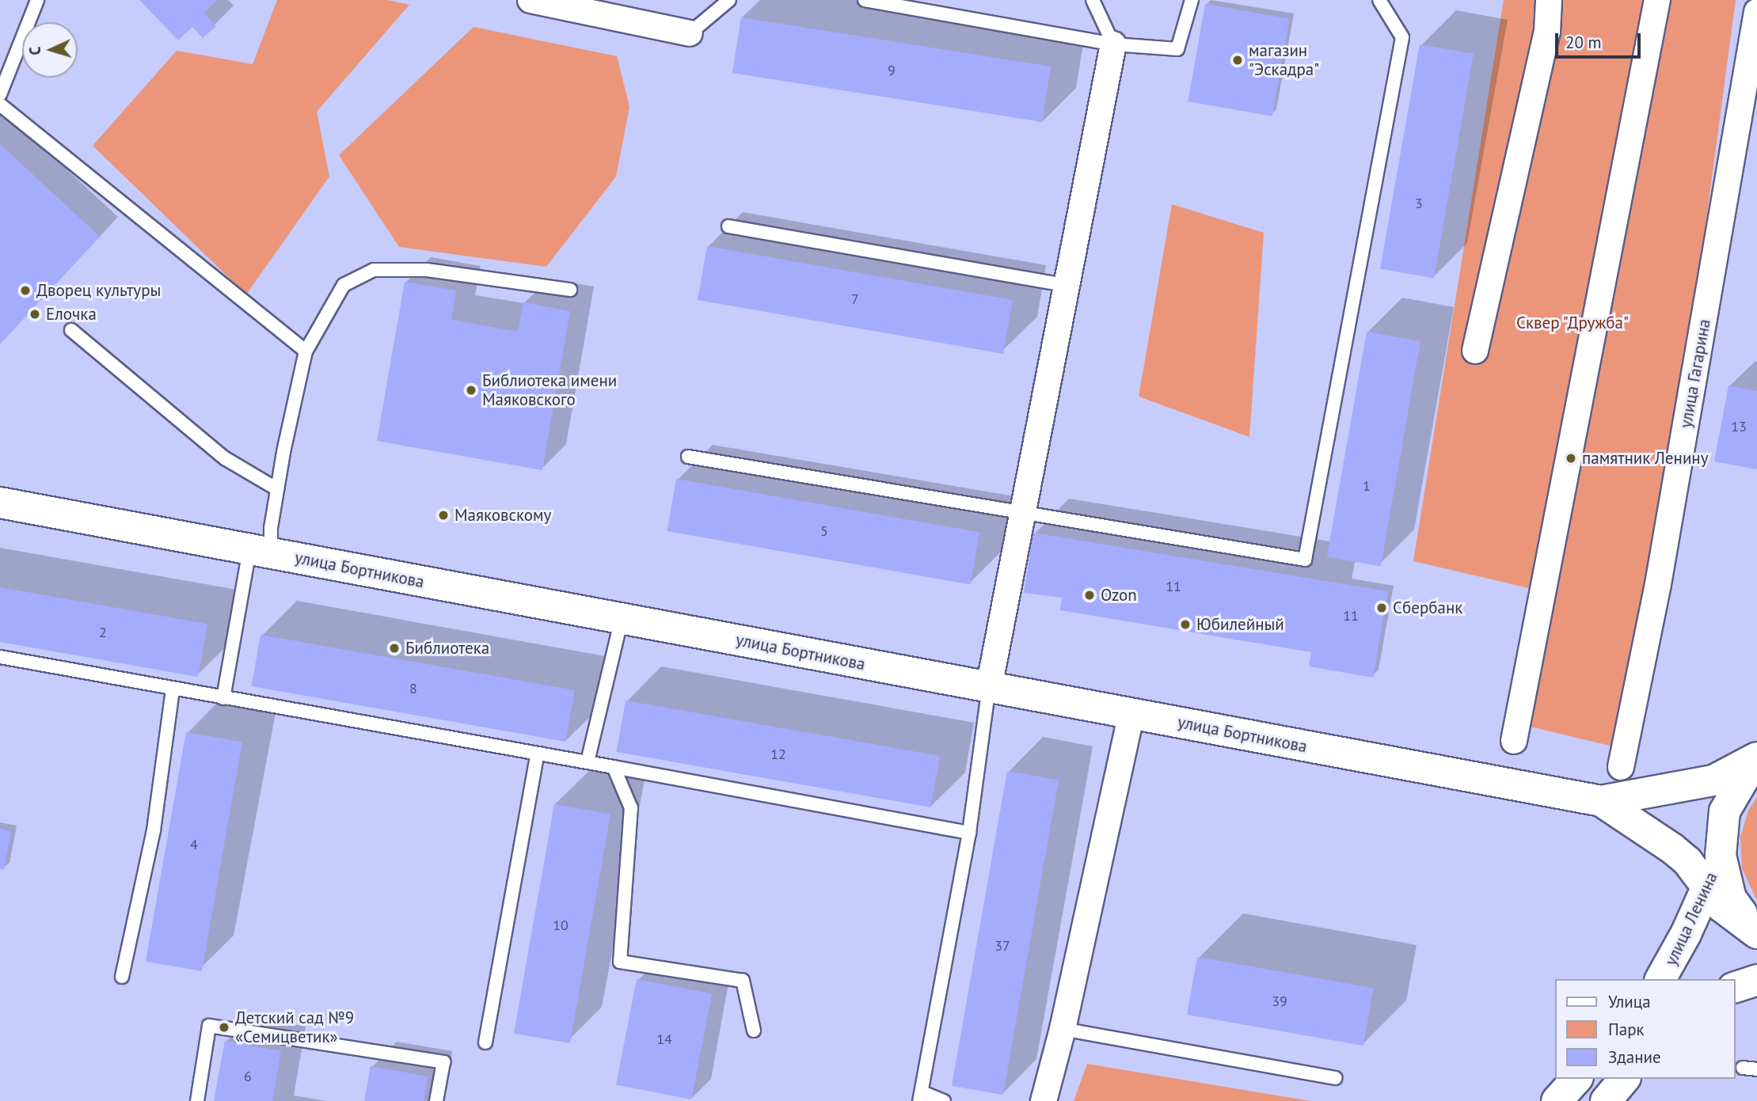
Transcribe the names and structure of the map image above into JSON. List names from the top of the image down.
{
  "streets": {
    "street": ["улица Гагарина", "улица Бортникова", "улица Ленина"]
  },
  "crossings": [
    ["улица Бортникова", "улица Ленина"]
  ],
  "parks": ["Сквер \"Дружба\""],
  "places": [
    "магазин \"Эскадра\"",
    "Дворец культуры",
    "Елочка",
    "Библиотека имени Маяковского",
    "памятник Ленину",
    "Маяковскому",
    "Ozon",
    "Сбербанк",
    "Юбилейный",
    "Библиотека",
    "Детский сад №9 «Семицветик»"
  ],
  "house_numbers": [
    "9",
    "3",
    "7",
    "13",
    "1",
    "5",
    "11",
    "11",
    "2",
    "8",
    "12",
    "4",
    "10",
    "37",
    "39",
    "14",
    "6"
  ],
  "legend": ["Улица", "Парк", "Здание"],
  "scale_bar": "20 m",
  "north": "left"
}
